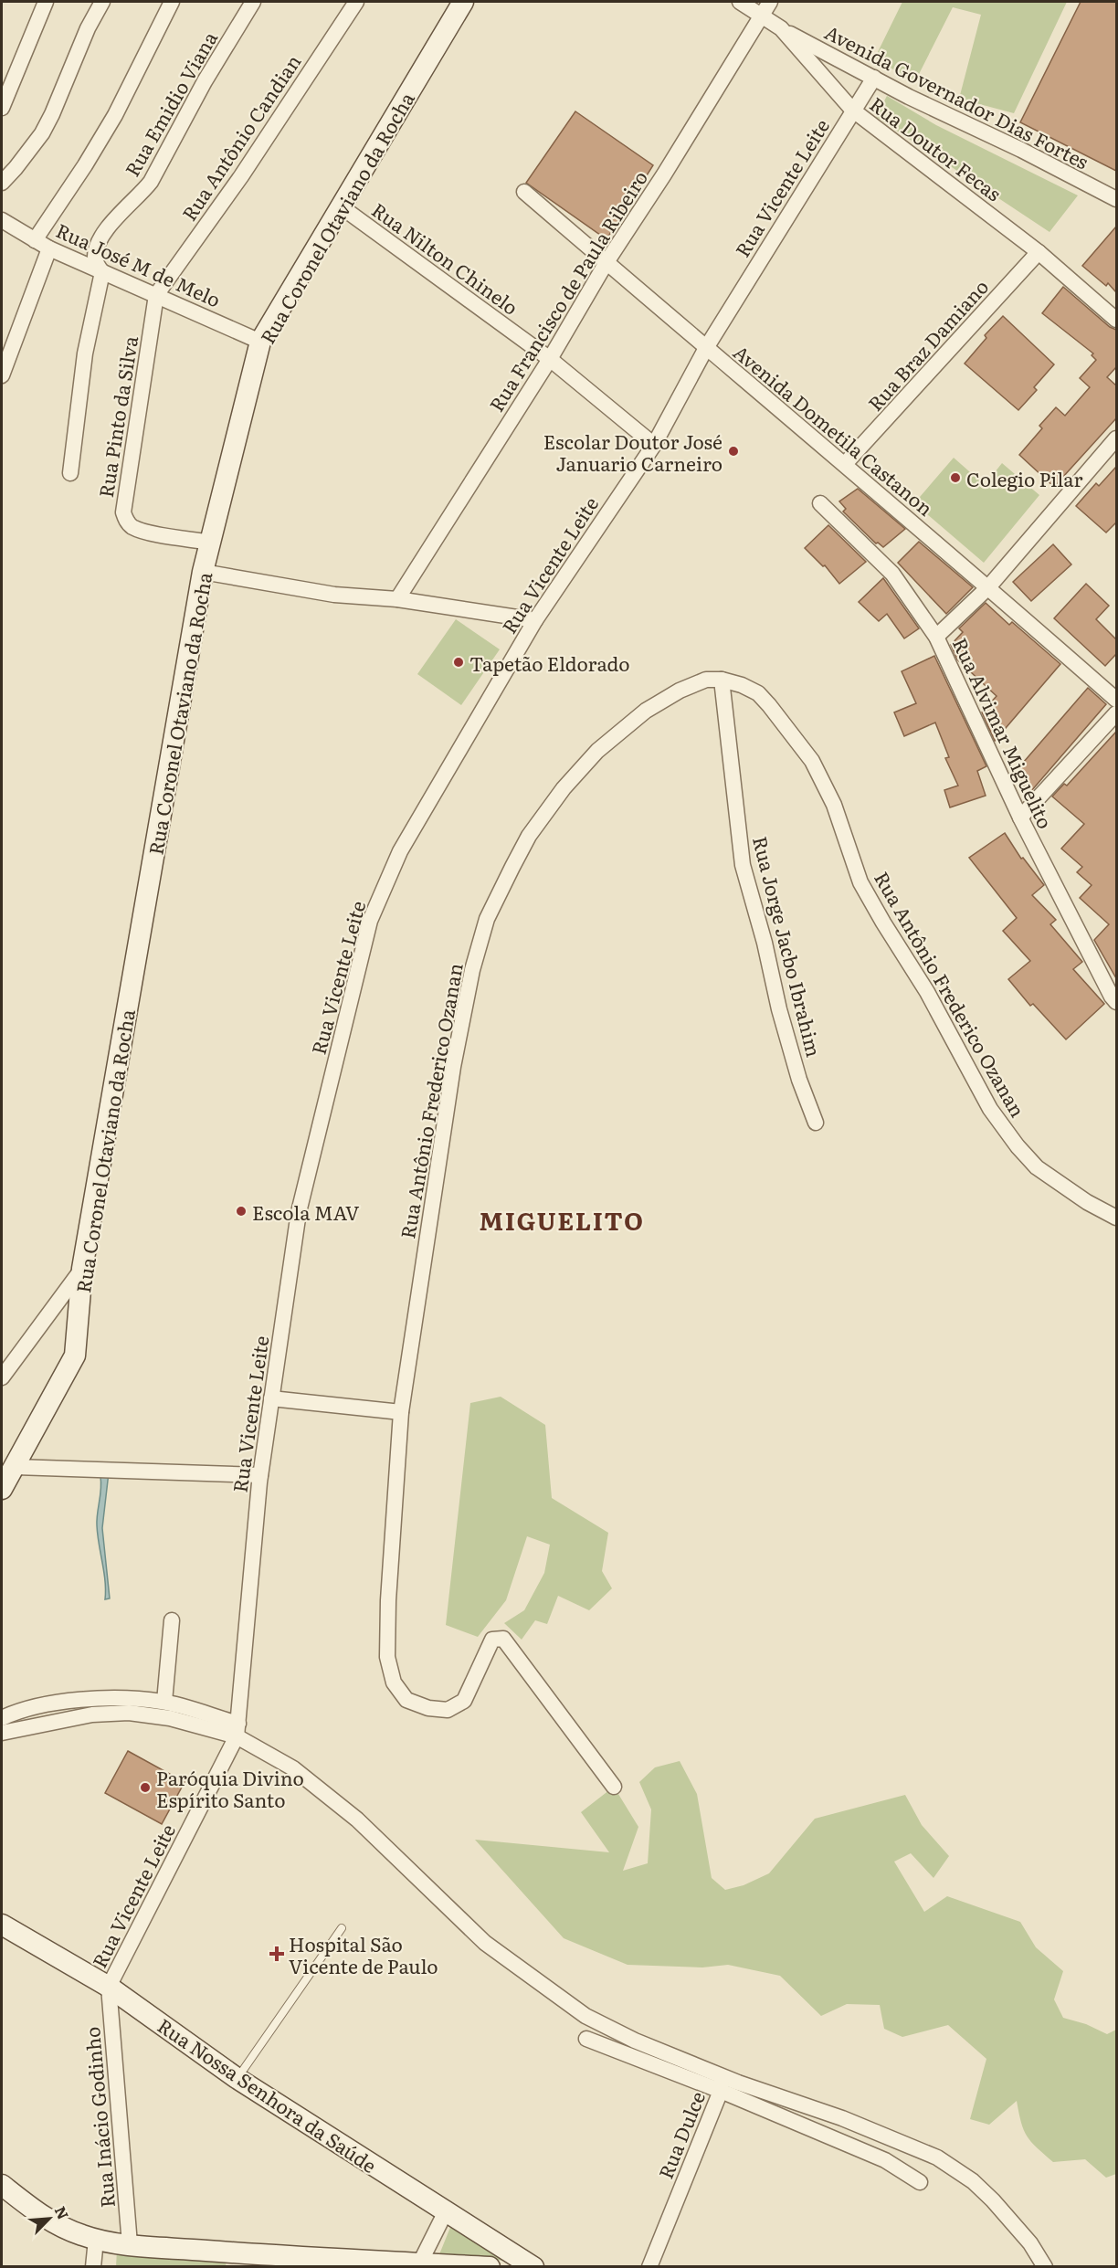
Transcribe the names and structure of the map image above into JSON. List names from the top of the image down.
{
  "streets": {
    "street": [
      "Avenida Governador Dias Fortes",
      "Rua Emidio Viana",
      "Rua Antônio Candian",
      "Rua Doutor Fecas",
      "Rua Vicente Leite",
      "Rua Coronel Otaviano da Rocha",
      "Rua Nilton Chinelo",
      "Rua José M de Melo",
      "Rua Francisco de Paula Ribeiro",
      "Rua Braz Damiano",
      "Rua Pinto da Silva",
      "Avenida Dometila Castanon",
      "Rua Alvimar Miguelito",
      "Rua Jorge Jacbo Ibrahim",
      "Rua Antônio Frederico Ozanan",
      "Rua Nossa Senhora da Saúde",
      "Rua Inácio Godinho",
      "Rua Dulce"
    ]
  },
  "crossings": [
    ["Avenida Governador Dias Fortes", "Rua Doutor Fecas"],
    ["Avenida Governador Dias Fortes", "Rua Vicente Leite"],
    ["Rua Emidio Viana", "Rua José M de Melo"],
    ["Rua Antônio Candian", "Rua José M de Melo"],
    ["Rua Antônio Candian", "Rua Pinto da Silva"],
    ["Rua Doutor Fecas", "Rua Vicente Leite"],
    ["Rua Doutor Fecas", "Rua Francisco de Paula Ribeiro"],
    ["Rua Doutor Fecas", "Rua Braz Damiano"],
    ["Rua Vicente Leite", "Rua Nilton Chinelo"],
    ["Rua Vicente Leite", "Avenida Dometila Castanon"],
    ["Rua Vicente Leite", "Rua Nossa Senhora da Saúde"],
    ["Rua Vicente Leite", "Rua Inácio Godinho"],
    ["Rua Coronel Otaviano da Rocha", "Rua Nilton Chinelo"],
    ["Rua Coronel Otaviano da Rocha", "Rua José M de Melo"],
    ["Rua Coronel Otaviano da Rocha", "Rua Pinto da Silva"],
    ["Rua Nilton Chinelo", "Rua Francisco de Paula Ribeiro"],
    ["Rua José M de Melo", "Rua Pinto da Silva"],
    ["Rua Francisco de Paula Ribeiro", "Avenida Dometila Castanon"],
    ["Rua Braz Damiano", "Avenida Dometila Castanon"],
    ["Rua Jorge Jacbo Ibrahim", "Rua Antônio Frederico Ozanan"],
    ["Rua Nossa Senhora da Saúde", "Rua Inácio Godinho"]
  ],
  "districts": ["MIGUELITO"],
  "places": {
    "other": [
      "Escolar Doutor José Januario Carneiro",
      "Colegio Pilar",
      "Tapetão Eldorado",
      "Escola MAV",
      "Paróquia Divino Espírito Santo"
    ],
    "health": ["Hospital São Vicente de Paulo"]
  },
  "north": "top right"
}
